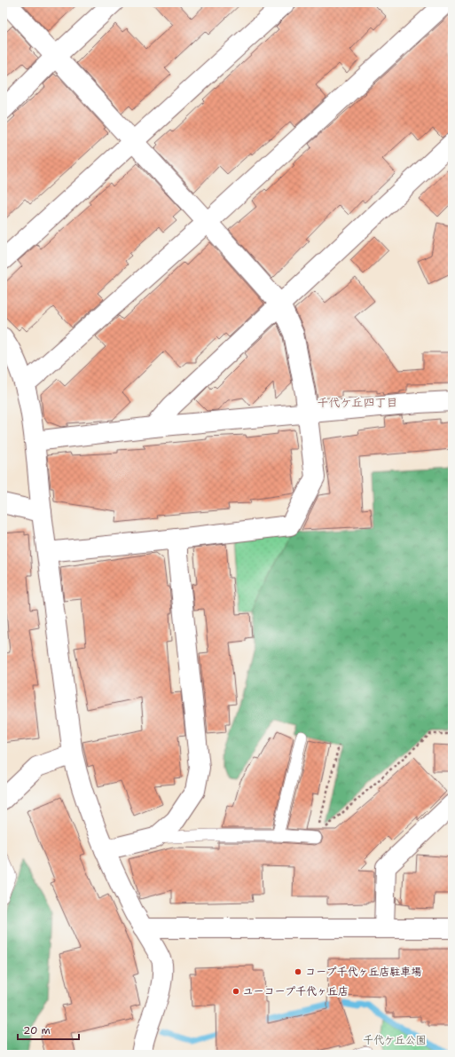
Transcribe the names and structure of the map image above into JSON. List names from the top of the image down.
{
  "districts": ["千代ケ丘四丁目"],
  "parks": ["千代ケ丘公園"],
  "places": ["コープ千代ヶ丘店駐車場", "ユーコープ千代ヶ丘店"],
  "scale_bar": "20 m"
}
